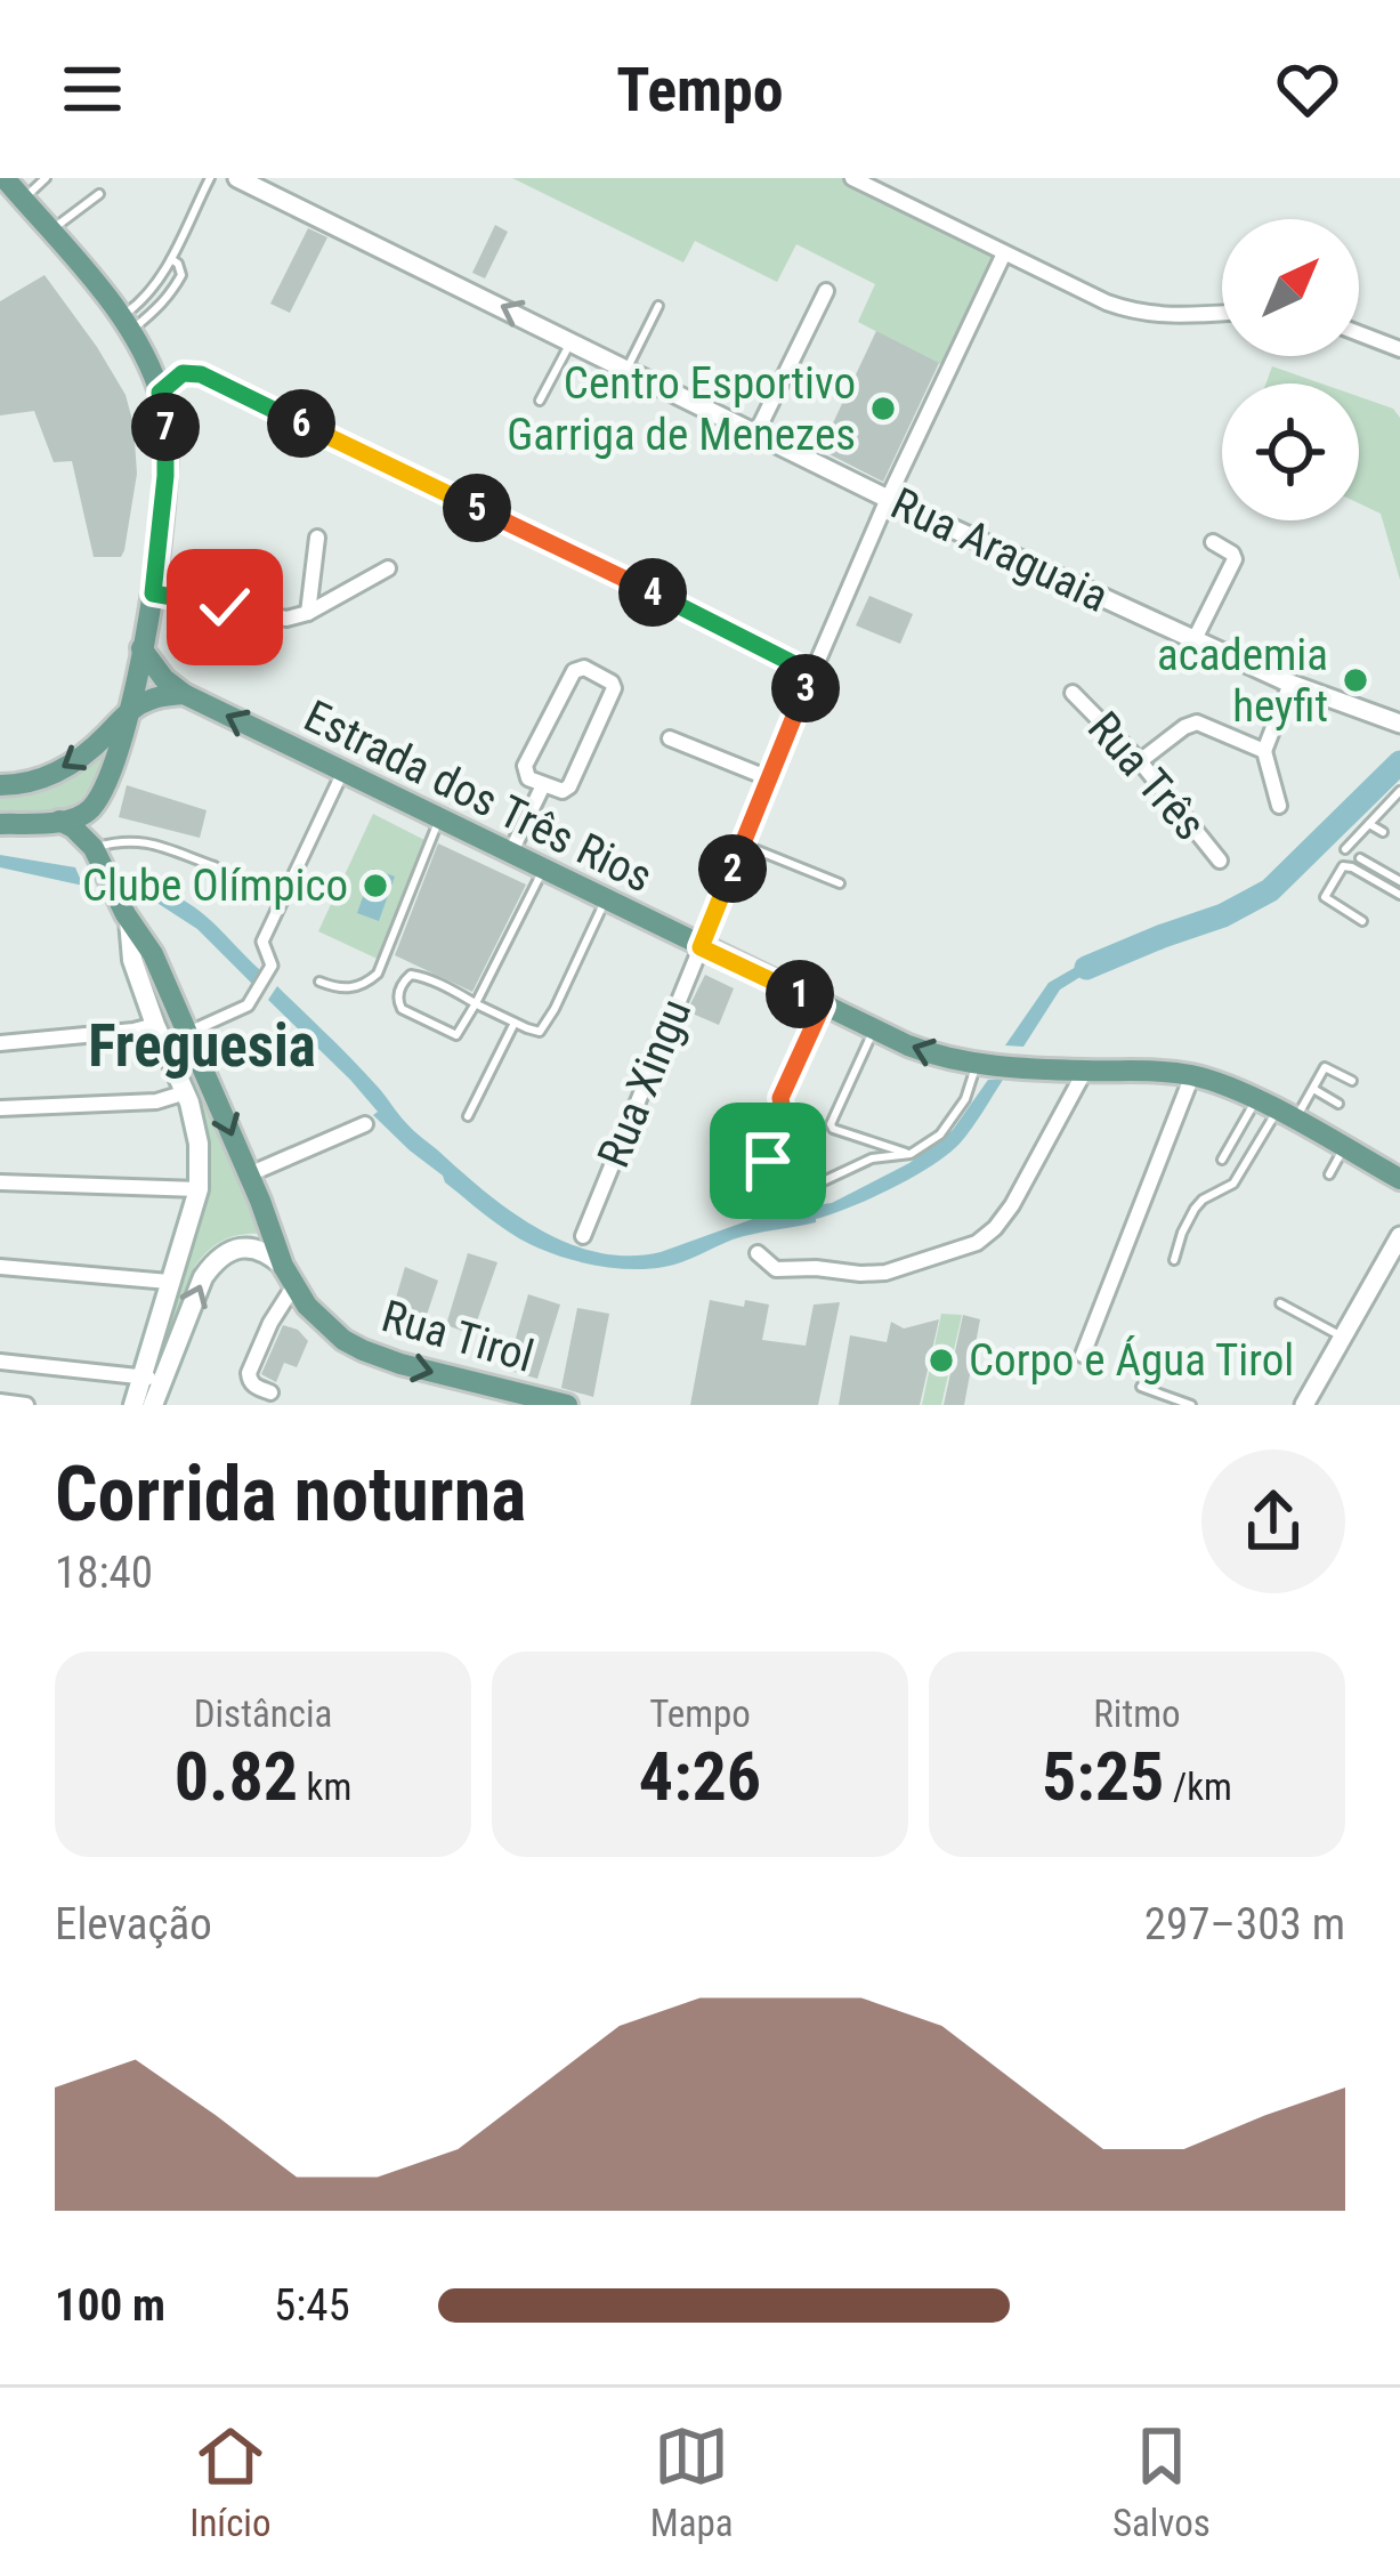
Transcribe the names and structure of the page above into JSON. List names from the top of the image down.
{
  "streets": {
    "main road": ["Estrada dos Três Rios", "Rua Tirol"],
    "street": ["Rua Araguaia", "Rua Três", "Rua Xingu"]
  },
  "crossings": [
    ["Rua Araguaia", "Rua Xingu"],
    ["Estrada dos Três Rios", "Rua Xingu"]
  ],
  "one_way": ["Rua Tirol"],
  "districts": ["Freguesia"],
  "places": [
    "Centro Esportivo Garriga de Menezes",
    "academia heyfit",
    "Clube Olímpico",
    "Corpo e Água Tirol"
  ],
  "north": "top right",
  "page": {
    "header": "Tempo",
    "pins": [
      "6",
      "7",
      "5",
      "4",
      "3",
      "2",
      "1"
    ],
    "heading": ["Corrida noturna", "18:40"],
    "stats": [
      ["Distância", "0.82 km"],
      ["Tempo", "4:26"],
      ["Ritmo", "5:25 /km"]
    ],
    "chart": ["Elevação", "297–303 m"],
    "list": [
      {
        "name": "100 m",
        "note": "5:45"
      }
    ],
    "tabs": ["Início", "Mapa", "Salvos"]
  }
}
